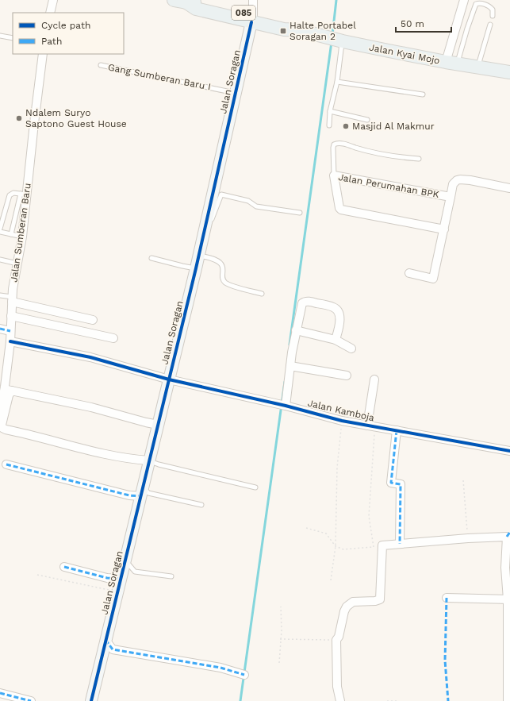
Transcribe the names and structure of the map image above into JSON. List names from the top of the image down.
{
  "streets": {
    "main road": ["085", "Jalan Kyai Mojo"],
    "street": [
      "Jalan Soragan",
      "Jalan Perumahan BPK",
      "Jalan Sumberan Baru",
      "Jalan Kamboja"
    ],
    "lane": ["Gang Sumberan Baru I"]
  },
  "crossings": [
    ["085", "Jalan Kyai Mojo"],
    ["085", "Jalan Soragan"],
    ["Jalan Kyai Mojo", "Jalan Soragan"],
    ["Gang Sumberan Baru I", "Jalan Soragan"],
    ["Jalan Soragan", "Jalan Kamboja"],
    ["Jalan Sumberan Baru", "Jalan Kamboja"]
  ],
  "places": {
    "transit": ["Halte Portabel Soragan 2"],
    "other": ["Ndalem Suryo Saptono Guest House", "Masjid Al Makmur"]
  },
  "legend": ["Cycle path", "Path"],
  "scale_bar": "50 m"
}
